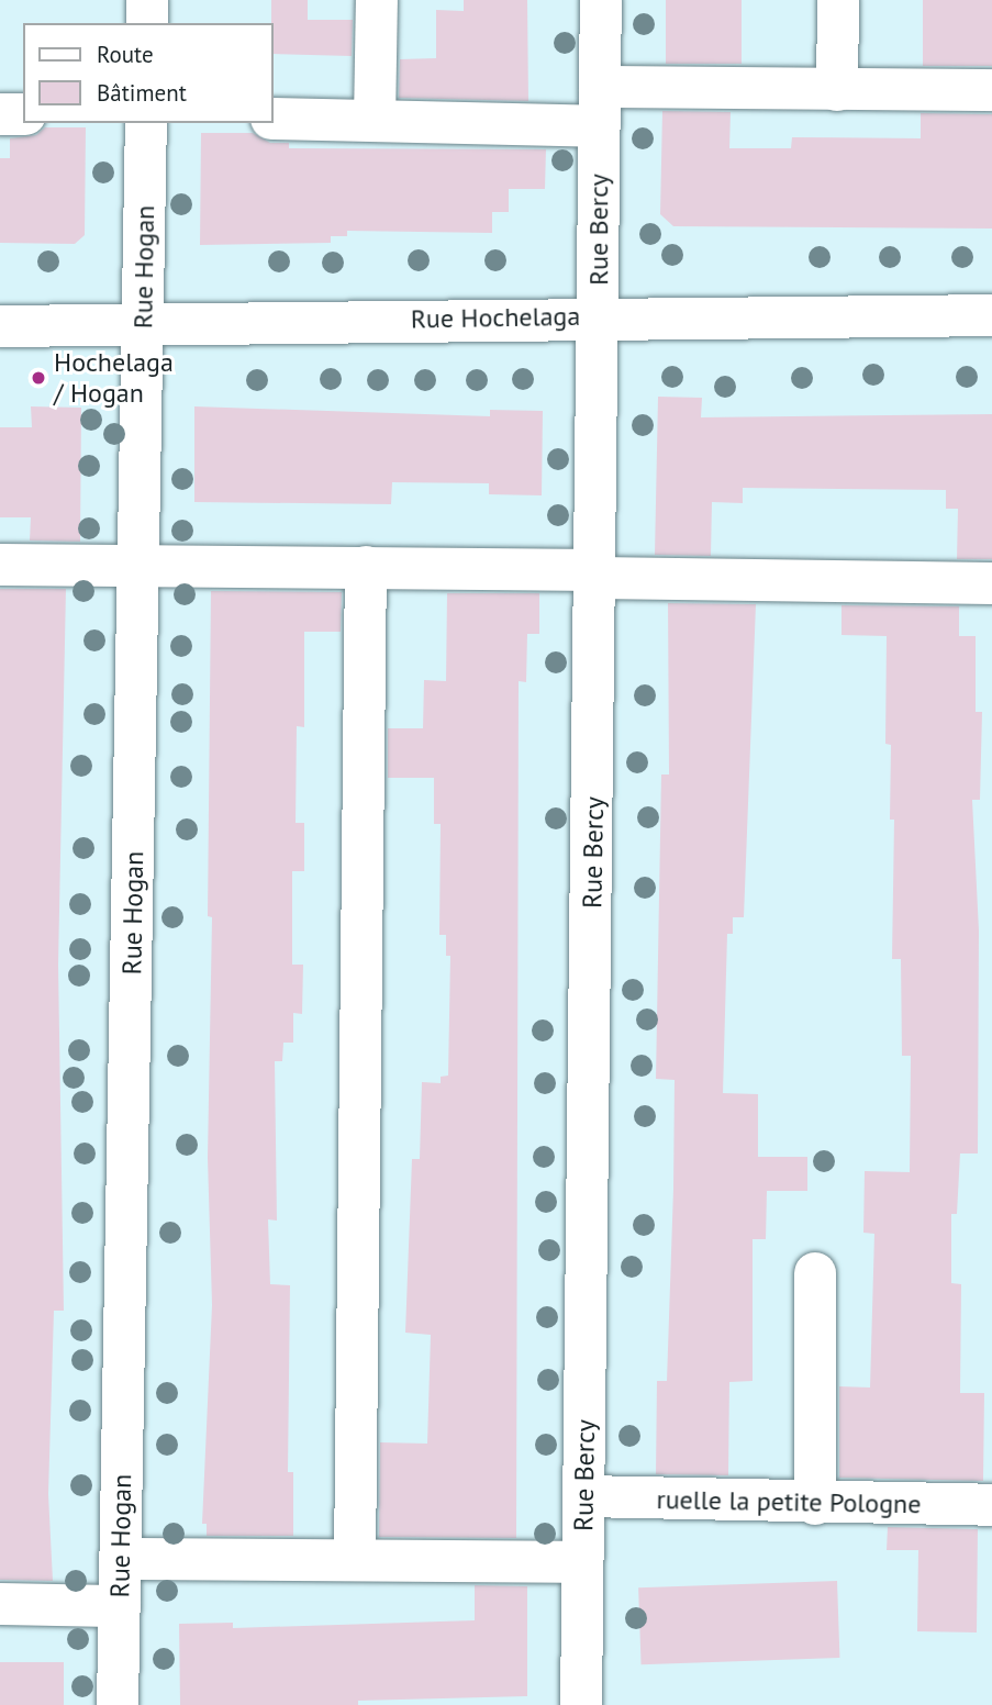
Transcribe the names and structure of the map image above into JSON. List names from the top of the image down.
{
  "streets": {
    "street": [
      "Rue Bercy",
      "Rue Hogan",
      "Rue Hochelaga",
      "ruelle la petite Pologne"
    ]
  },
  "crossings": [
    ["Rue Bercy", "Rue Hochelaga"],
    ["Rue Bercy", "ruelle la petite Pologne"],
    ["Rue Hogan", "Rue Hochelaga"]
  ],
  "places": ["Hochelaga / Hogan"],
  "legend": ["Route", "Bâtiment"]
}
